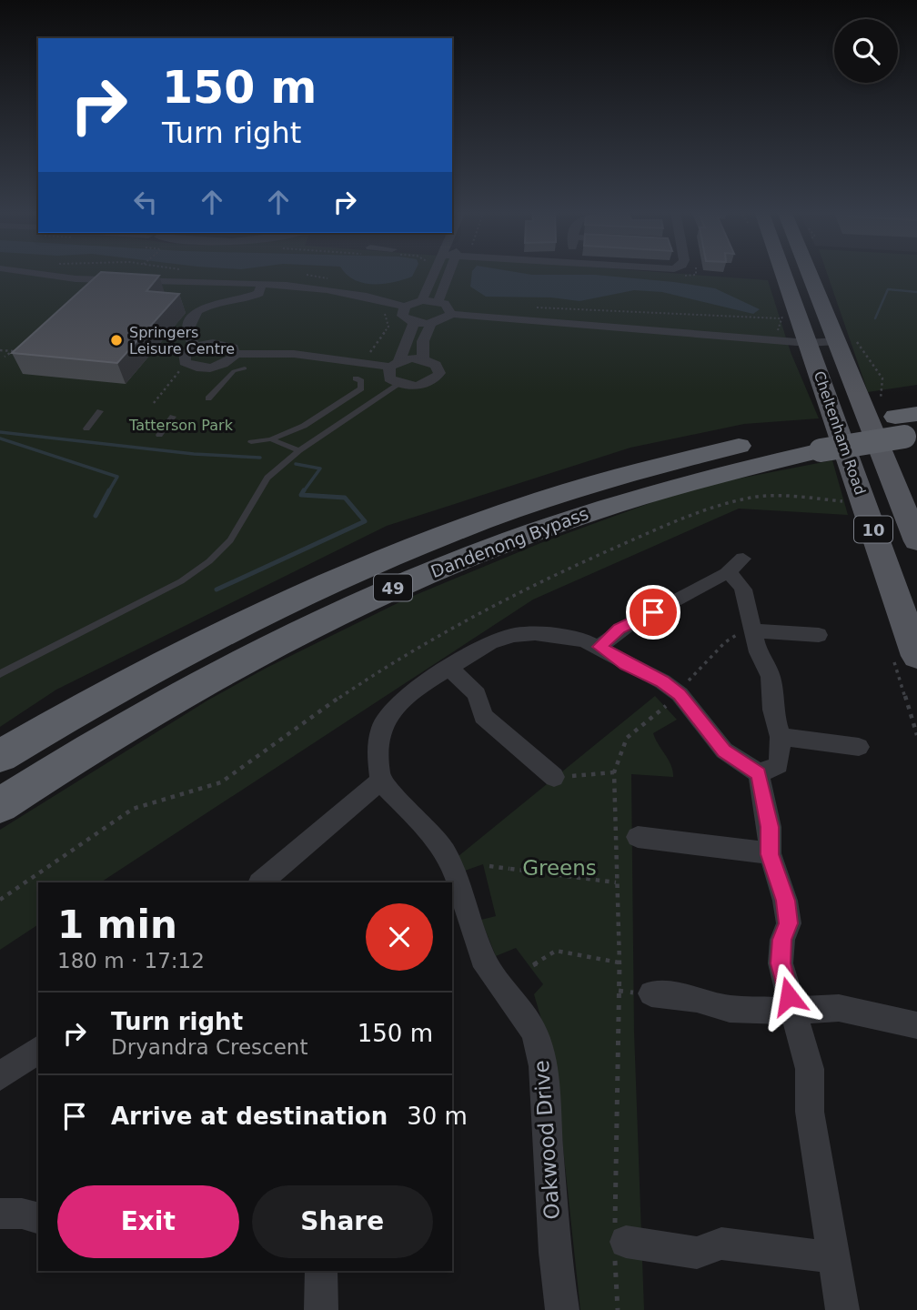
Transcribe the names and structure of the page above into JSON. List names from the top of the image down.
{
  "streets": {
    "highway": ["Dandenong Bypass", "49"],
    "main road": ["Cheltenham Road", "10"],
    "street": ["Oakwood Drive"]
  },
  "parks": ["Tatterson Park", "Greens"],
  "places": ["Springers Leisure Centre"],
  "page": {
    "turn": ["150 m", "Turn right"],
    "heading": ["1 min", "180 m · 17:12"],
    "list": [
      {
        "name": "Turn right",
        "note": "Dryandra Crescent",
        "value": "150 m"
      },
      {
        "name": "Arrive at destination",
        "value": "30 m"
      }
    ],
    "buttons": ["Exit", "Share"]
  }
}
